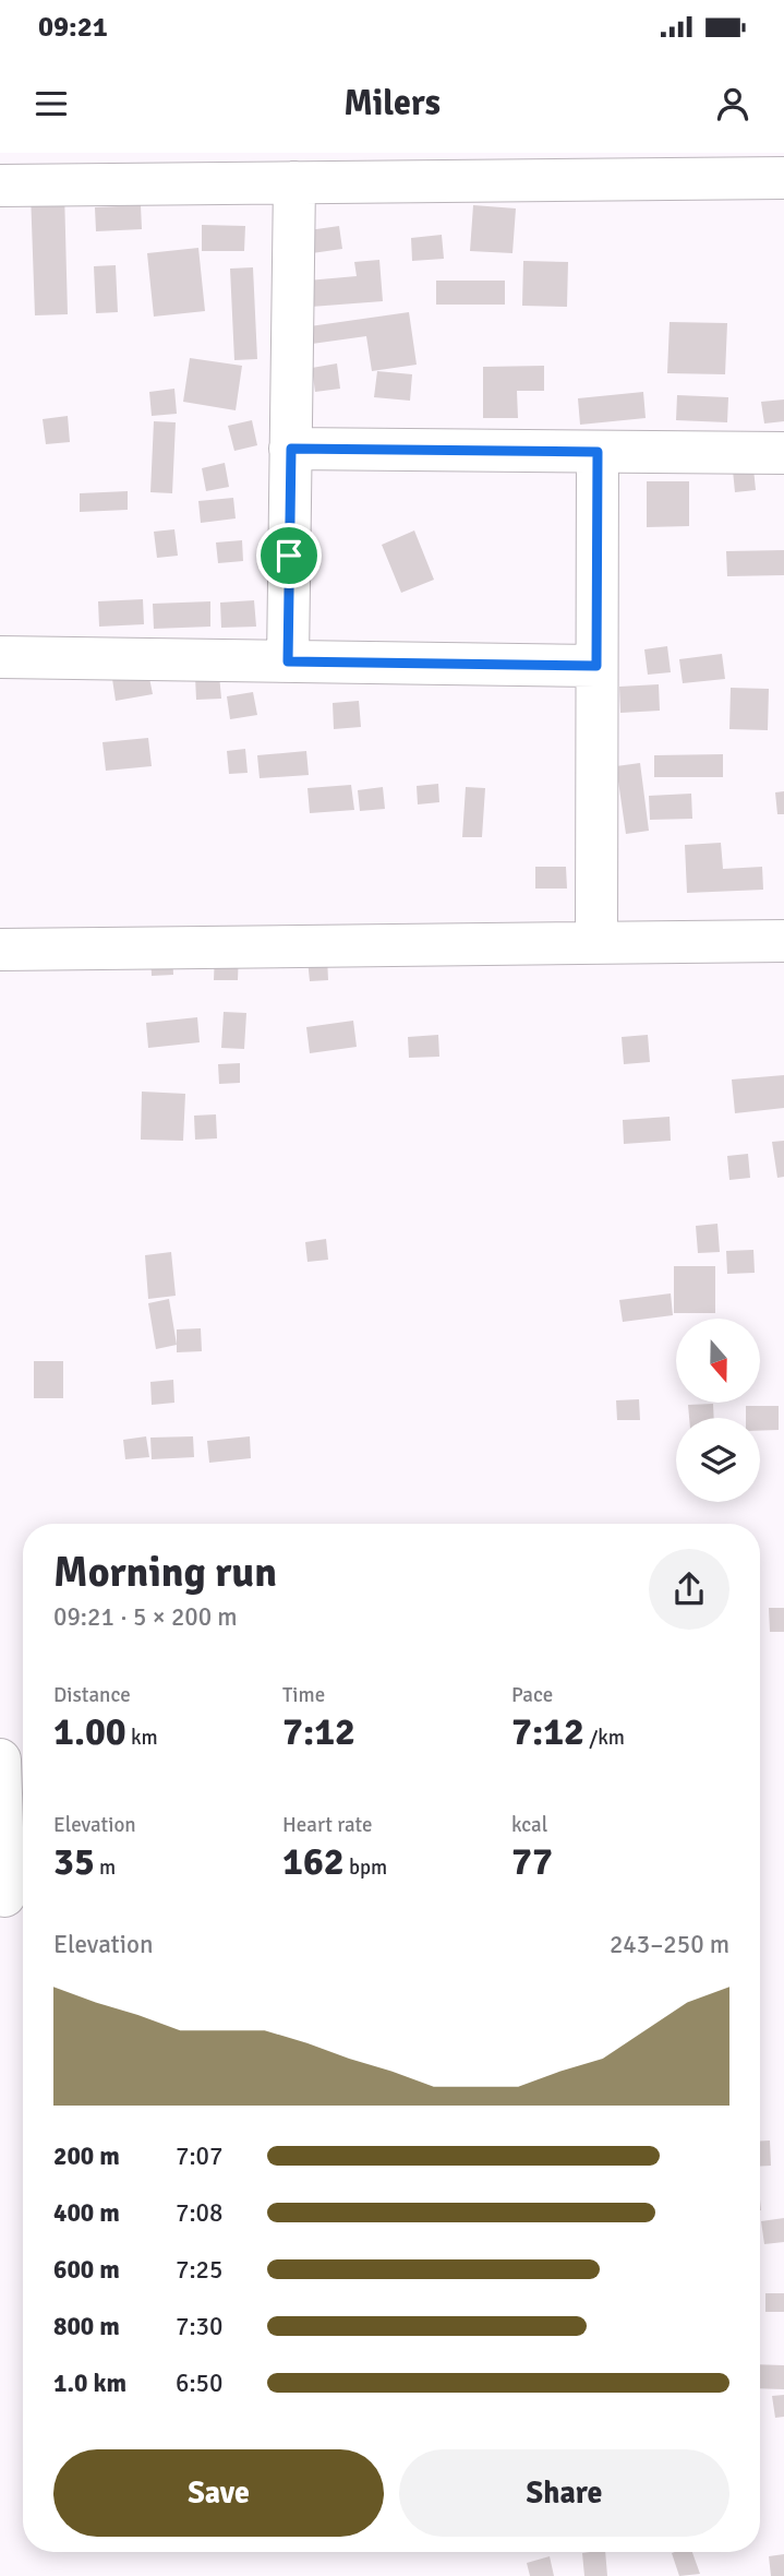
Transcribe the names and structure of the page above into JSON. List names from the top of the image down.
{
  "north": "bottom",
  "page": {
    "status": "09:21",
    "header": "Milers",
    "heading": ["Morning run", "09:21 · 5 × 200 m"],
    "stats": [
      ["Distance", "1.00 km"],
      ["Time", "7:12"],
      ["Pace", "7:12 /km"],
      ["Elevation", "35 m"],
      ["Heart rate", "162 bpm"],
      ["kcal", "77"]
    ],
    "chart": ["Elevation", "243–250 m"],
    "list": [
      {
        "name": "200 m",
        "note": "7:07"
      },
      {
        "name": "400 m",
        "note": "7:08"
      },
      {
        "name": "600 m",
        "note": "7:25"
      },
      {
        "name": "800 m",
        "note": "7:30"
      },
      {
        "name": "1.0 km",
        "note": "6:50"
      }
    ],
    "buttons": ["Save", "Share"]
  }
}
